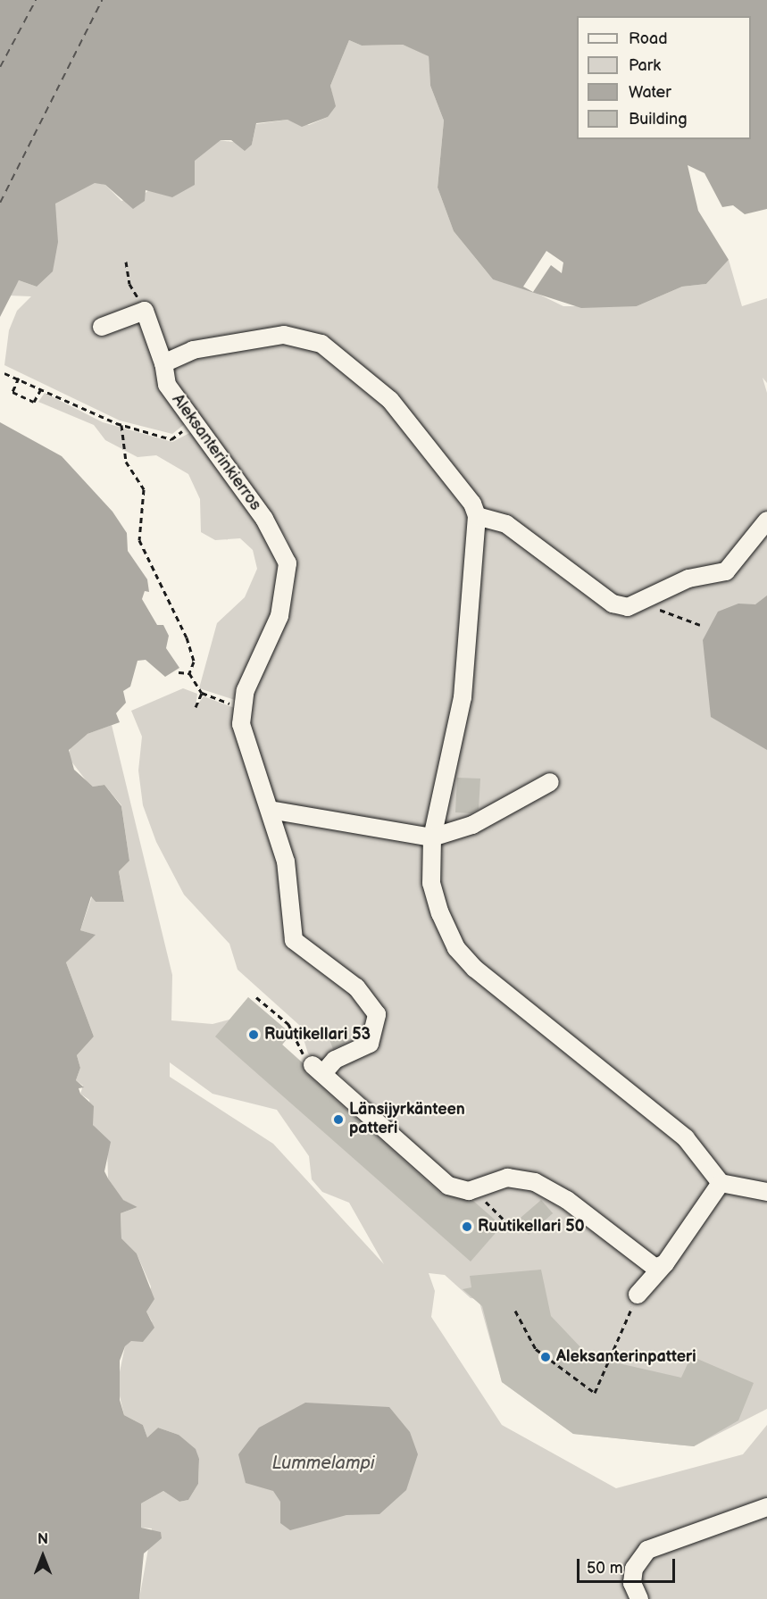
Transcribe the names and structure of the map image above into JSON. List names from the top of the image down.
{
  "streets": {
    "lane": ["Aleksanterinkierros"]
  },
  "water": ["Lummelampi"],
  "places": [
    "Ruutikellari 53",
    "Länsijyrkänteen patteri",
    "Ruutikellari 50",
    "Aleksanterinpatteri"
  ],
  "legend": [
    "Road",
    "Park",
    "Water",
    "Building"
  ],
  "scale_bar": "50 m",
  "north": "top"
}
